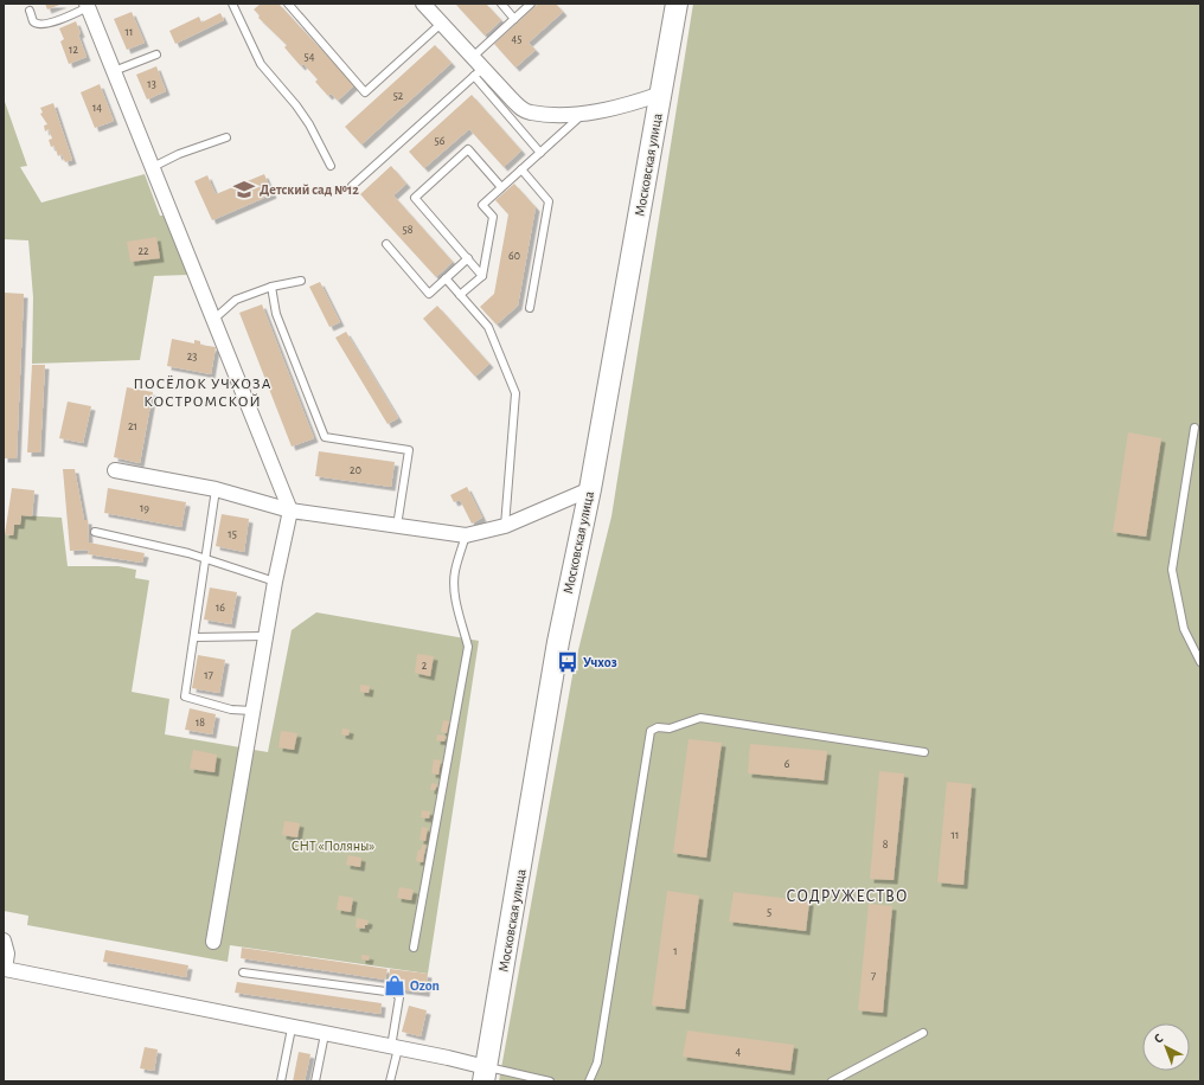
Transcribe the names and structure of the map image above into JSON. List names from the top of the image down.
{
  "streets": {
    "main road": ["Московская улица"]
  },
  "districts": ["ПОСЁЛОК УЧХОЗА КОСТРОМСКОЙ", "СОДРУЖЕСТВО"],
  "parks": ["СНТ «Поляны»"],
  "places": {
    "school or university": ["Детский сад №12"],
    "bus stop": ["Учхоз"],
    "shop": ["Ozon"]
  },
  "house_numbers": [
    "11",
    "45",
    "12",
    "54",
    "13",
    "52",
    "14",
    "56",
    "58",
    "22",
    "60",
    "23",
    "21",
    "20",
    "19",
    "15",
    "16",
    "2",
    "17",
    "18",
    "6",
    "11",
    "8",
    "5",
    "1",
    "7",
    "4"
  ],
  "north": "top left"
}
